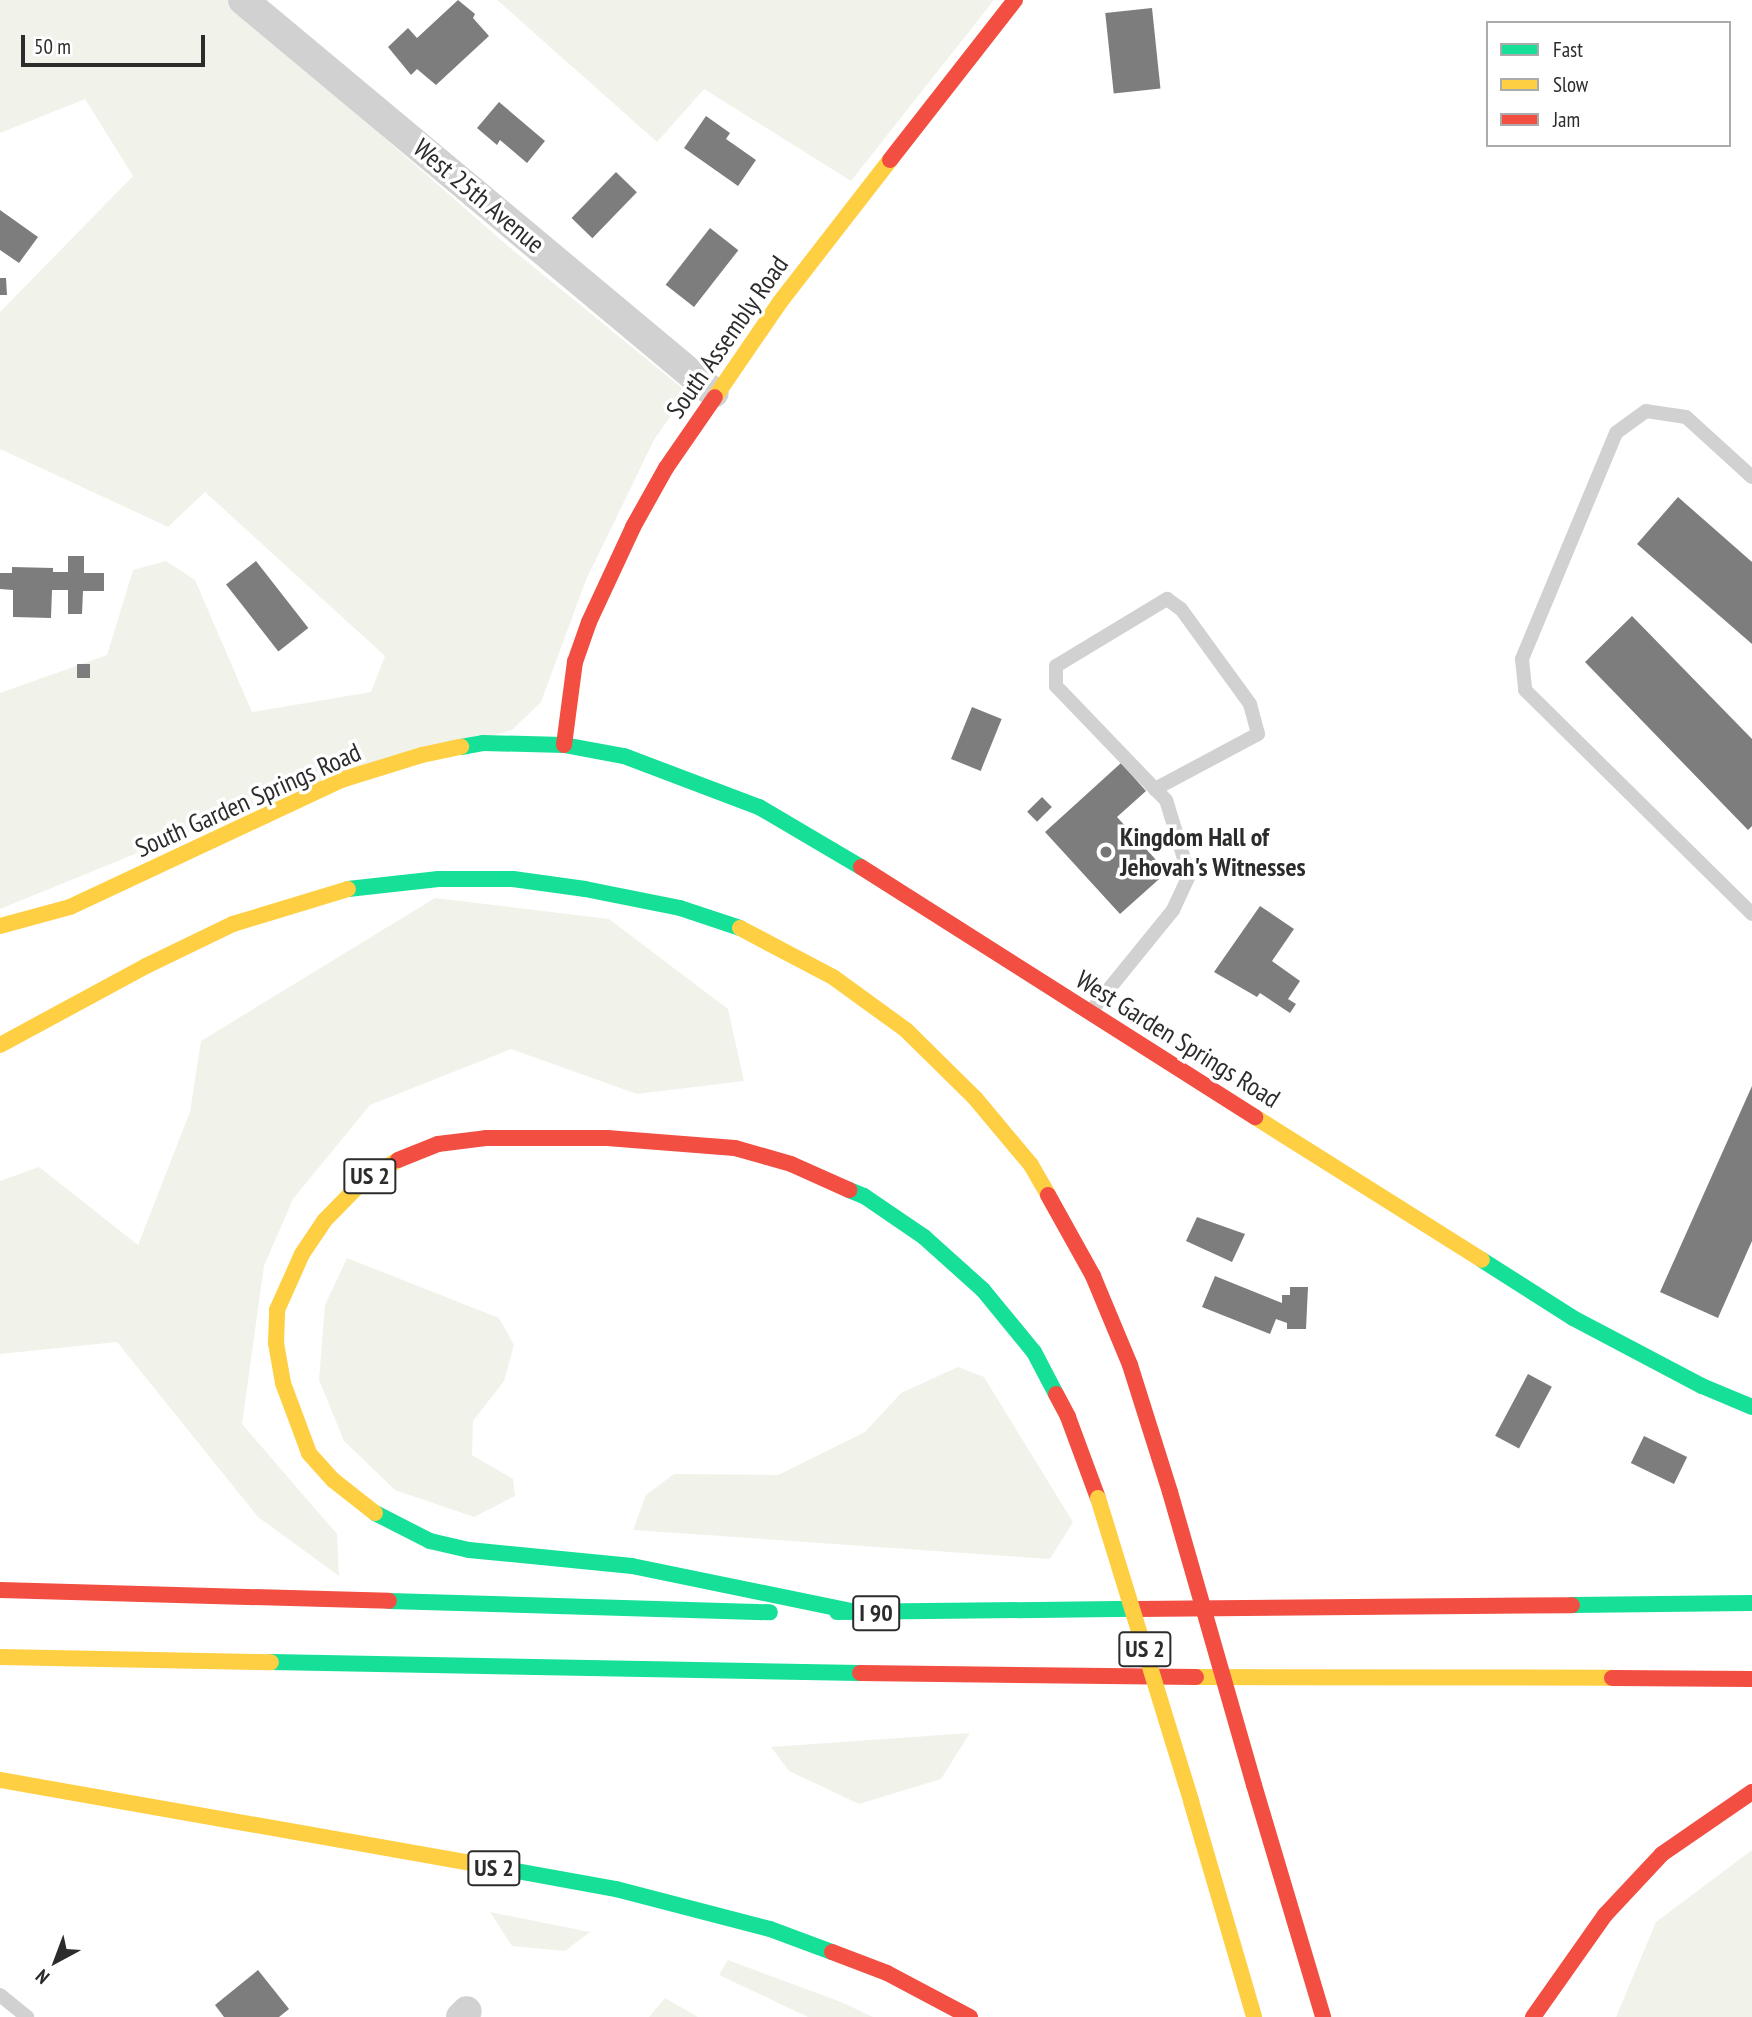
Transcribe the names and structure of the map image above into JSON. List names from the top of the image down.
{
  "streets": {
    "main road": [
      "South Assembly Road",
      "South Garden Springs Road",
      "West Garden Springs Road",
      "US 2",
      "I 90"
    ],
    "street": ["West 25th Avenue"]
  },
  "crossings": [
    ["West 25th Avenue", "South Assembly Road"],
    ["South Assembly Road", "South Garden Springs Road"],
    ["South Assembly Road", "West Garden Springs Road"],
    ["South Garden Springs Road", "West Garden Springs Road"],
    ["US 2", "I 90"]
  ],
  "places": ["Kingdom Hall of Jehovah's Witnesses"],
  "legend": ["Fast", "Slow", "Jam"],
  "scale_bar": "50 m",
  "north": "bottom left"
}
